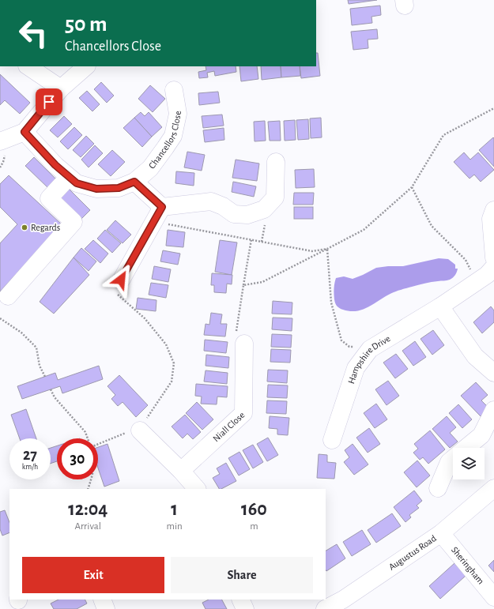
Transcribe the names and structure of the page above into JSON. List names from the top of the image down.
{
  "streets": {
    "street": [
      "Chancellors Close",
      "Hampshire Drive",
      "Niall Close",
      "Augustus Road",
      "Sheringham"
    ]
  },
  "crossings": [
    ["Augustus Road", "Sheringham"]
  ],
  "places": ["Regards"],
  "page": {
    "turn": ["50 m", "Chancellors Close"],
    "speed": "27 km/h",
    "limit": "30",
    "eta": [
      "12:04",
      "Arrival",
      "1",
      "min",
      "160",
      "m"
    ],
    "buttons": ["Exit", "Share"]
  }
}
